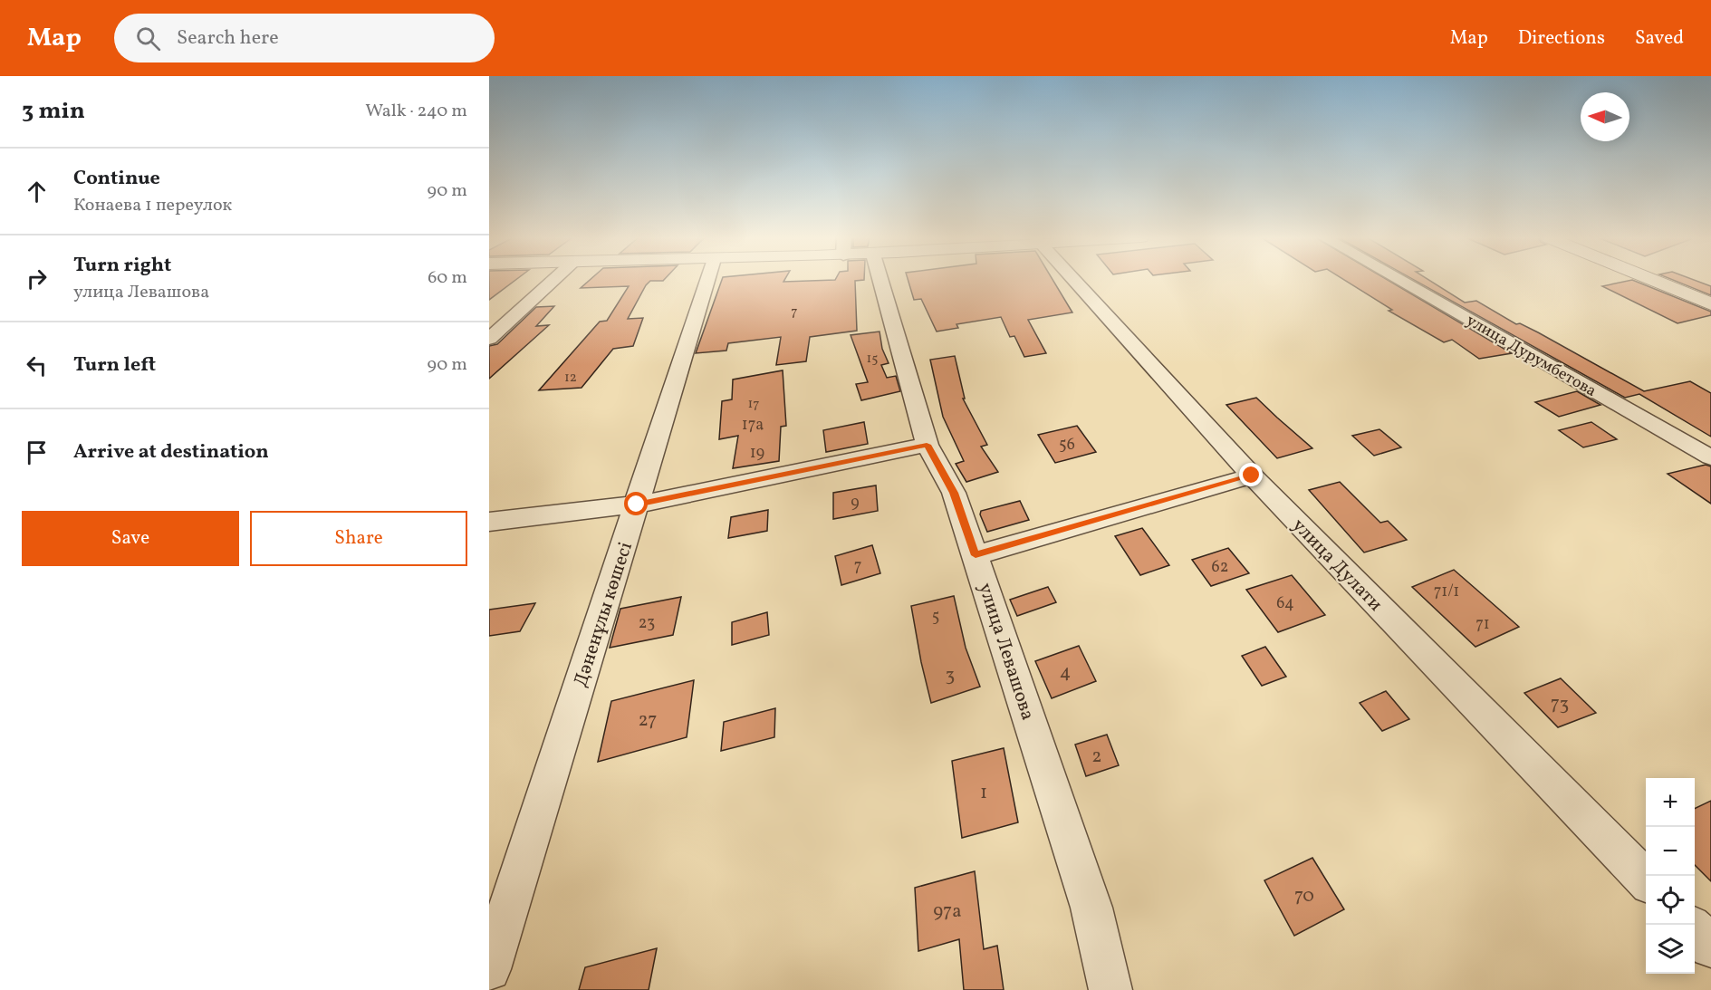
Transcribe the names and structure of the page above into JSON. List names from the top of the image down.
{
  "streets": {
    "street": [
      "улица Дурумбетова",
      "улица Дулати",
      "Дәненұлы көшесі",
      "улица Левашова"
    ]
  },
  "house_numbers": [
    "7",
    "15",
    "12",
    "17",
    "17а",
    "56",
    "19",
    "9",
    "7",
    "62",
    "71/1",
    "64",
    "5",
    "23",
    "71",
    "4",
    "3",
    "73",
    "27",
    "2",
    "1",
    "70",
    "97а"
  ],
  "north": "left",
  "page": {
    "header": "Map",
    "search": "Search here",
    "nav": ["Map", "Directions", "Saved"],
    "heading": ["3 min", "Walk · 240 m"],
    "list": [
      ["Continue", "Конаева 1 переулок", "90 m"],
      ["Turn right", "улица Левашова", "60 m"],
      ["Turn left", "90 m"],
      "Arrive at destination"
    ],
    "buttons": ["Save", "Share"],
    "map_buttons": ["+", "−"]
  }
}
